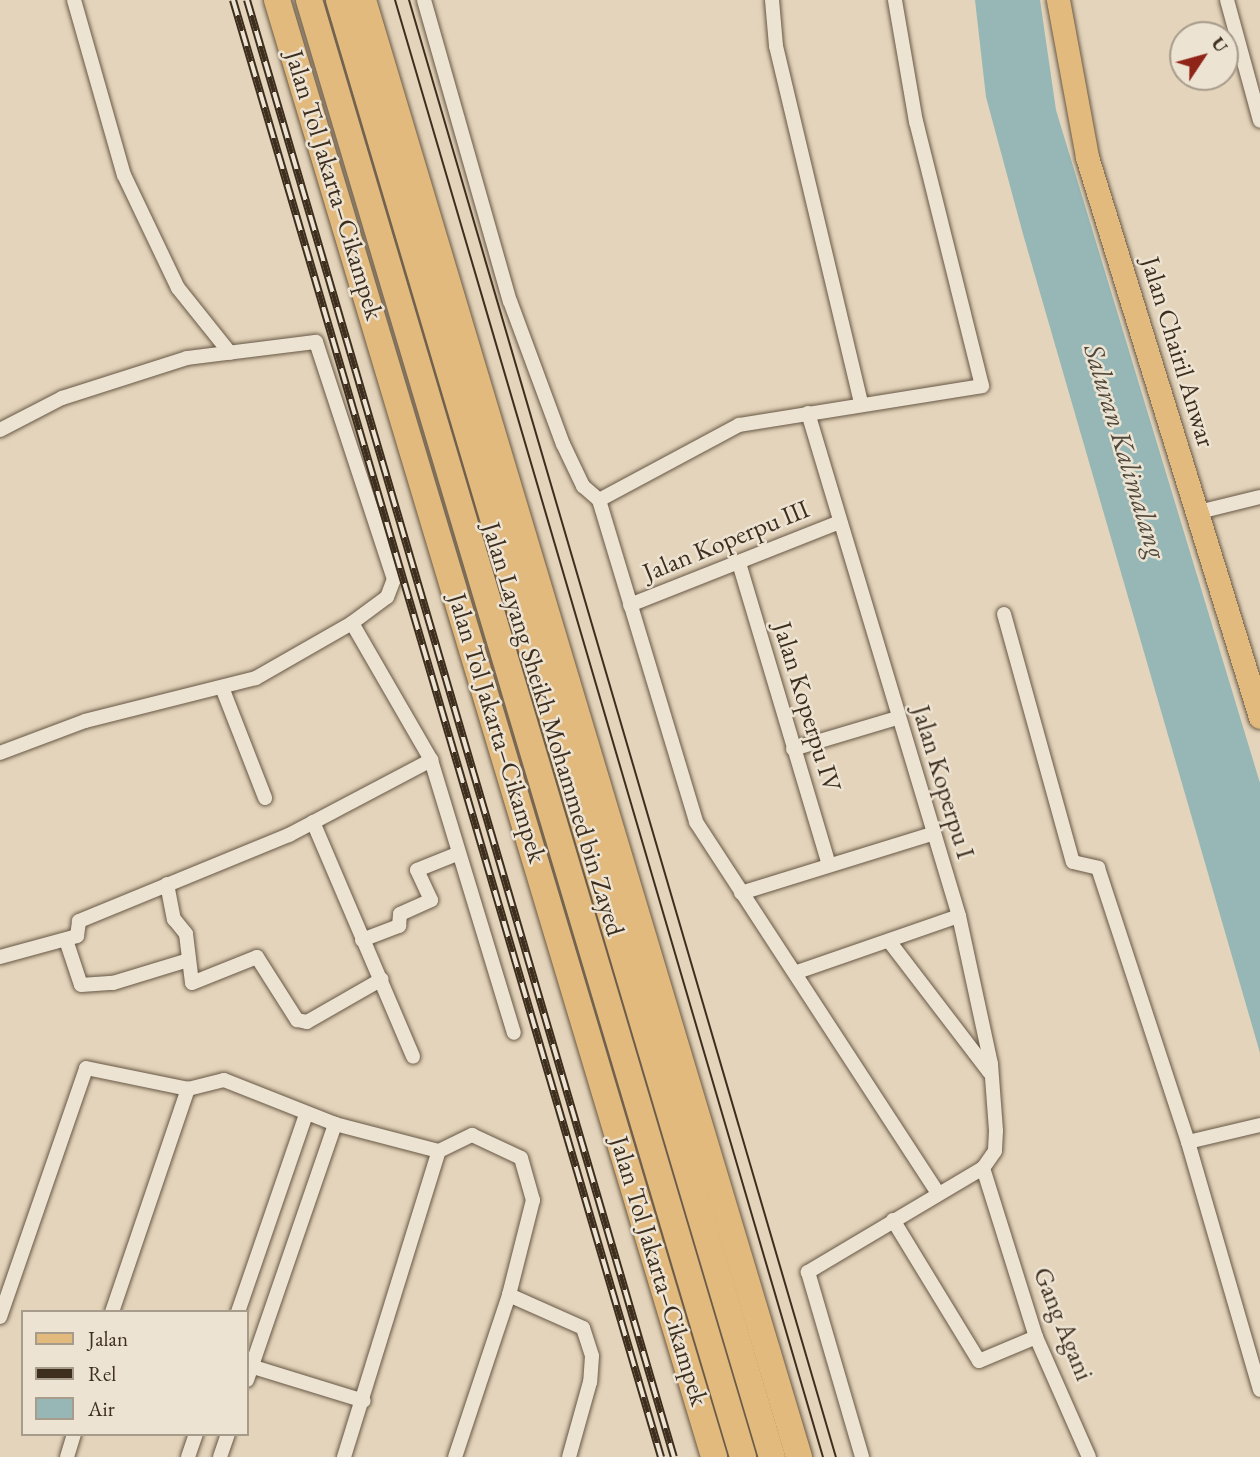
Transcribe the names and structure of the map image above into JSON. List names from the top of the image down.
{
  "streets": {
    "highway": ["Jalan Tol Jakarta–Cikampek", "Jalan Layang Sheikh Mohammed bin Zayed"],
    "main road": ["Jalan Chairil Anwar"],
    "street": [
      "Jalan Koperpu III",
      "Jalan Koperpu IV",
      "Jalan Koperpu I",
      "Gang Agani"
    ]
  },
  "crossings": [
    ["Jalan Koperpu III", "Jalan Koperpu IV"],
    ["Jalan Koperpu III", "Jalan Koperpu I"],
    ["Jalan Koperpu I", "Gang Agani"]
  ],
  "water": ["Saluran Kalimalang"],
  "legend": ["Jalan", "Rel", "Air"],
  "north": "top right"
}
